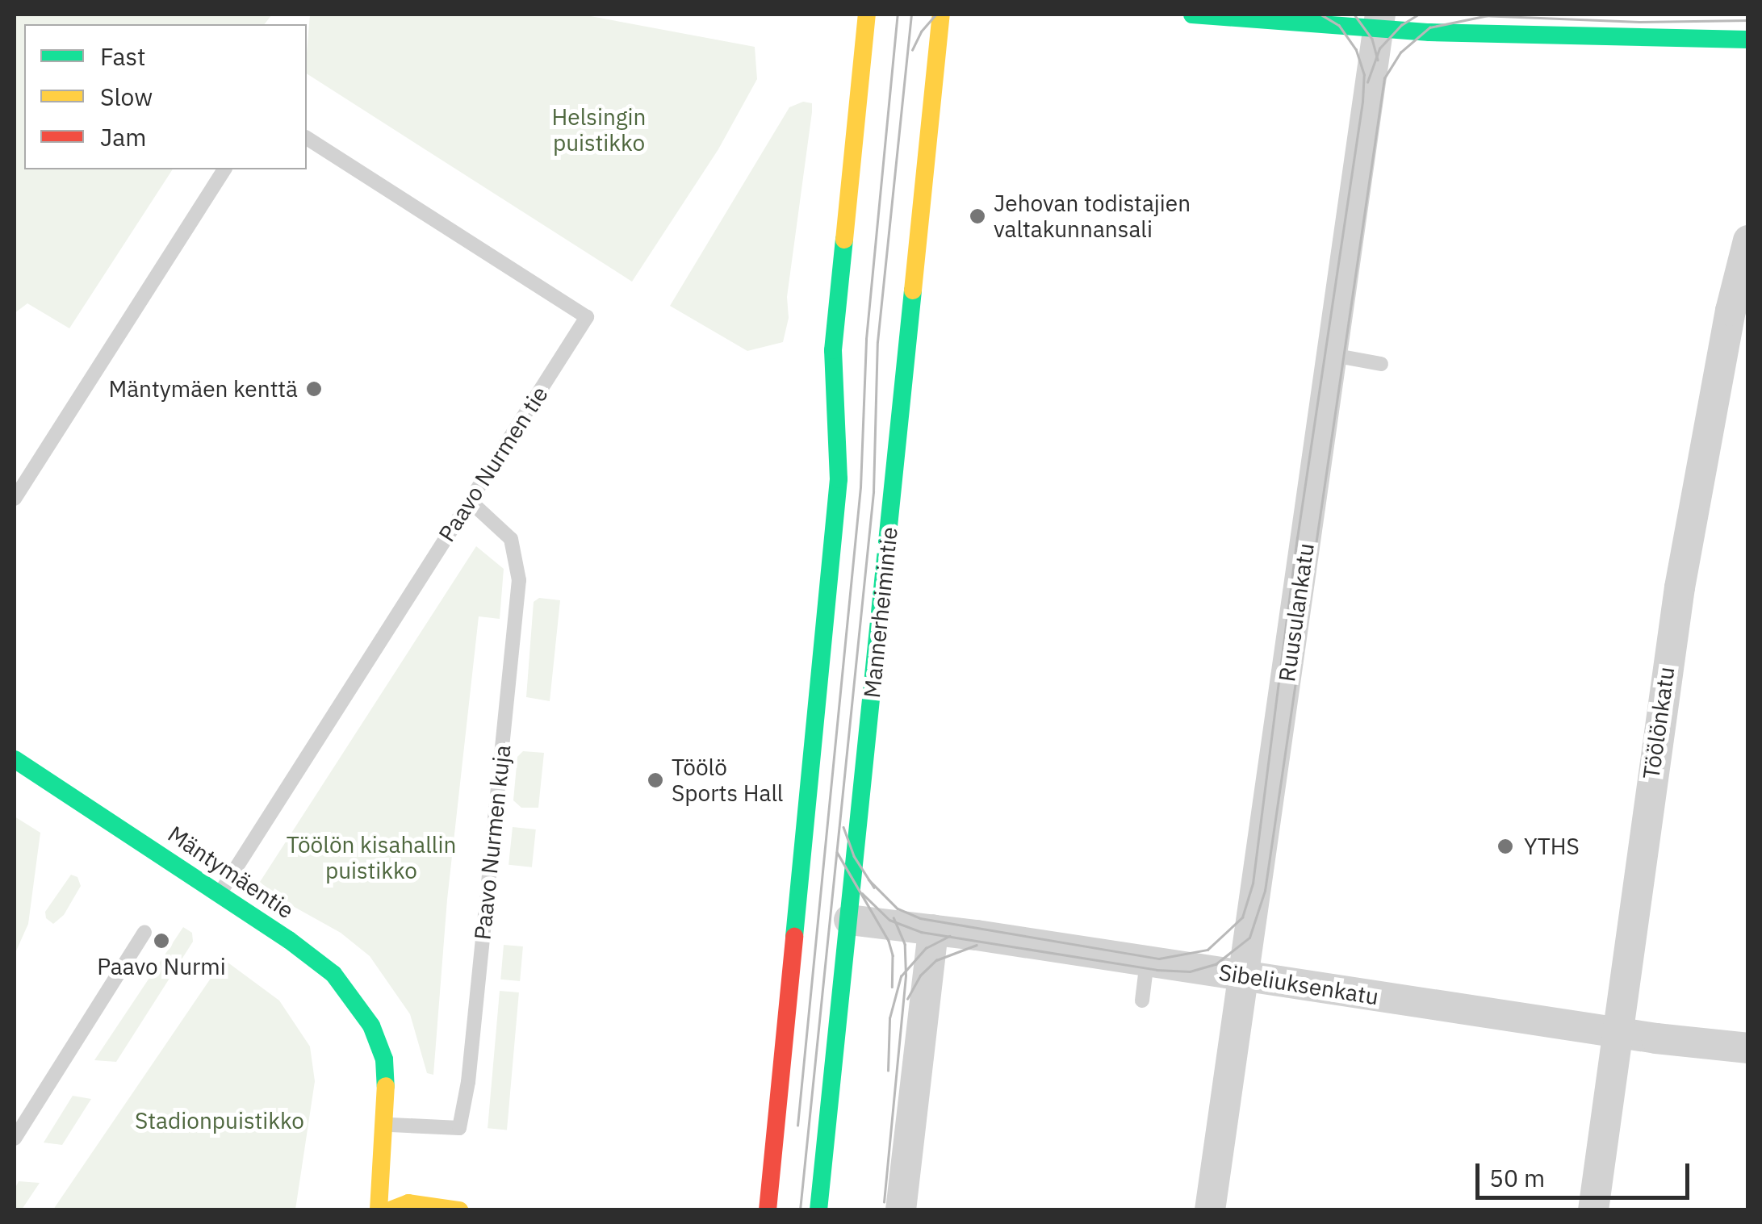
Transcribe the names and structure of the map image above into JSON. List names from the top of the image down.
{
  "streets": {
    "main road": ["Mannerheimintie", "Mäntymäentie"],
    "street": ["Ruusulankatu", "Töölönkatu", "Sibeliuksenkatu"],
    "lane": ["Paavo Nurmen tie", "Paavo Nurmen kuja"]
  },
  "crossings": [
    ["Paavo Nurmen tie", "Paavo Nurmen kuja"],
    ["Paavo Nurmen tie", "Mäntymäentie"],
    ["Mannerheimintie", "Sibeliuksenkatu"],
    ["Ruusulankatu", "Sibeliuksenkatu"],
    ["Töölönkatu", "Sibeliuksenkatu"],
    ["Paavo Nurmen kuja", "Mäntymäentie"]
  ],
  "parks": ["Helsingin puistikko", "Töölön kisahallin puistikko", "Stadionpuistikko"],
  "places": [
    "Jehovan todistajien valtakunnansali",
    "Mäntymäen kenttä",
    "Töölö Sports Hall",
    "YTHS",
    "Paavo Nurmi"
  ],
  "legend": ["Fast", "Slow", "Jam"],
  "scale_bar": "50 m"
}
